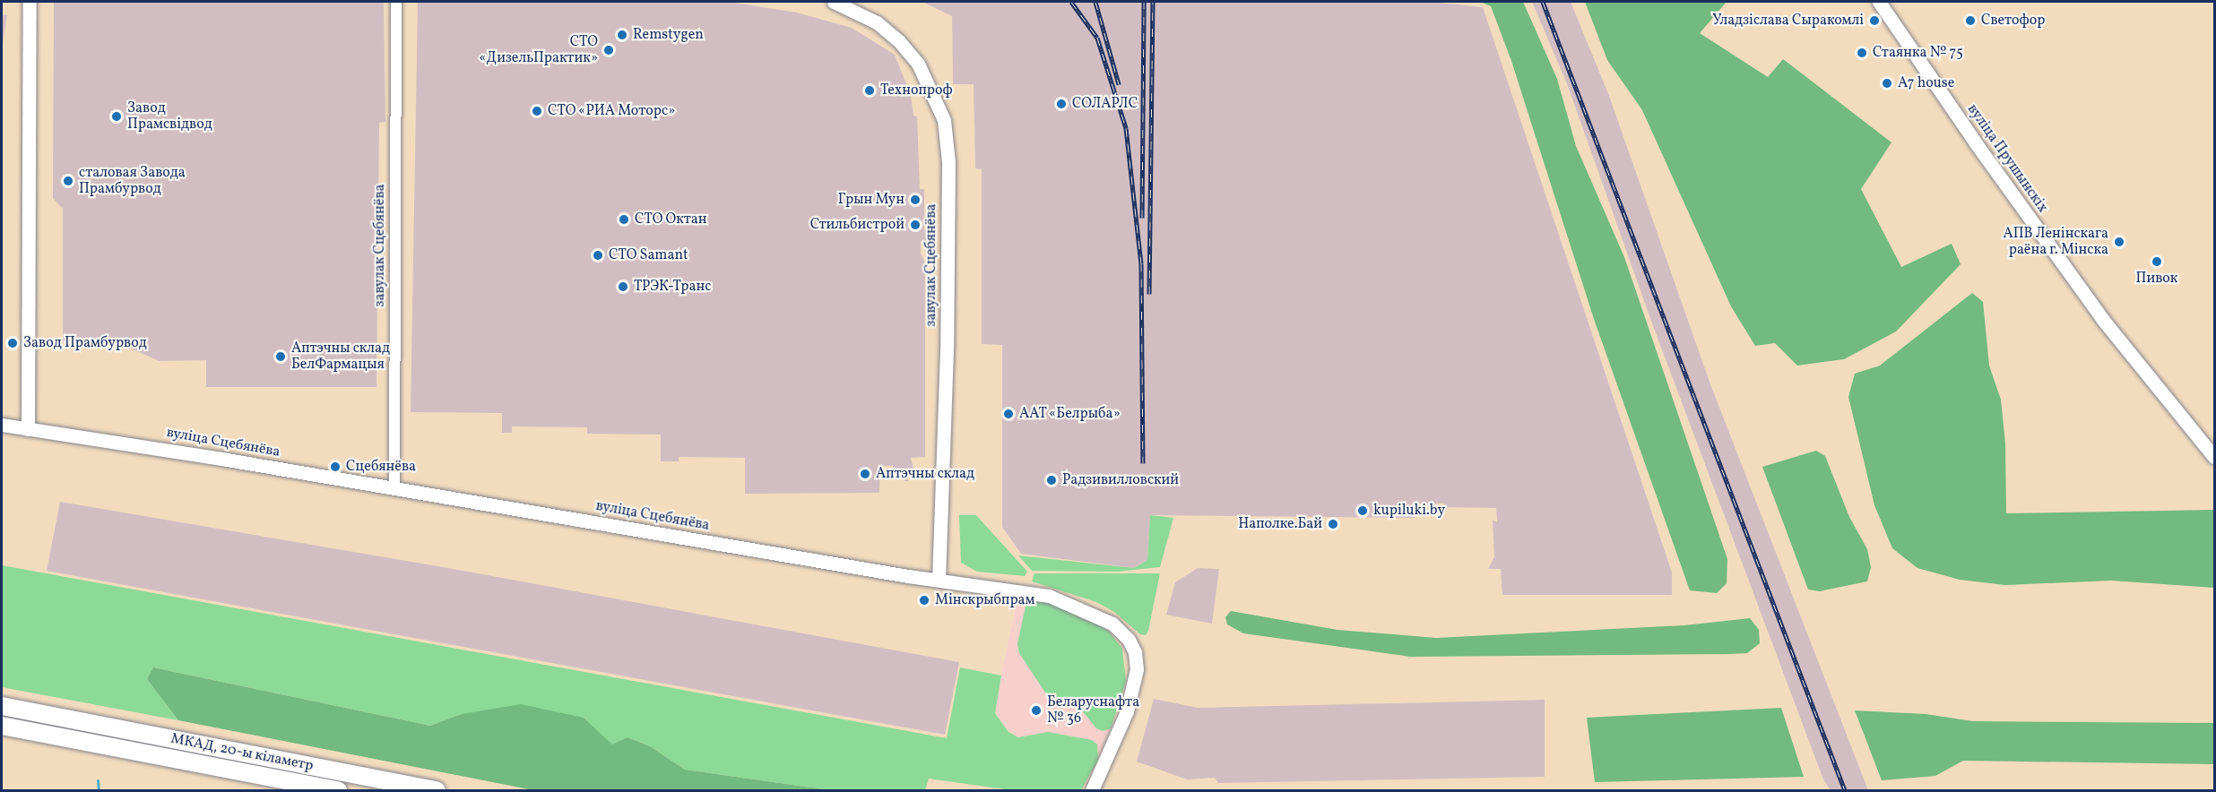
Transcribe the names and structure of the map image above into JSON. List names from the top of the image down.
{
  "streets": {
    "highway": ["МКАД, 20-ы кіламетр"],
    "street": ["вуліца Прушынскіх", "завулак Сцебянёва", "вуліца Сцебянёва"]
  },
  "crossings": [
    ["завулак Сцебянёва", "вуліца Сцебянёва"]
  ],
  "places": [
    "Уладзіслава Сыракомлі",
    "Светофор",
    "Remstygen",
    "СТО «ДизельПрактик»",
    "Стаянка № 75",
    "A7 house",
    "Технопроф",
    "СОЛАРЛС",
    "СТО «РИА Моторс»",
    "Завод Прамсвідвод",
    "сталовая Завода Прамбурвод",
    "Грын Мун",
    "СТО Октан",
    "Стильбистрой",
    "АПВ Ленінскага раёна г. Мінска",
    "СТО Samant",
    "Пивок",
    "ТРЭК-Транс",
    "Завод Прамбурвод",
    "Аптэчны склад БелФармацыя",
    "ААТ «Белрыба»",
    "Сцебянёва",
    "Аптэчны склад",
    "Радзивилловский",
    "kupiluki.by",
    "Наполке.Бай",
    "Мінскрыбпрам",
    "Беларуснафта № 36"
  ]
}
